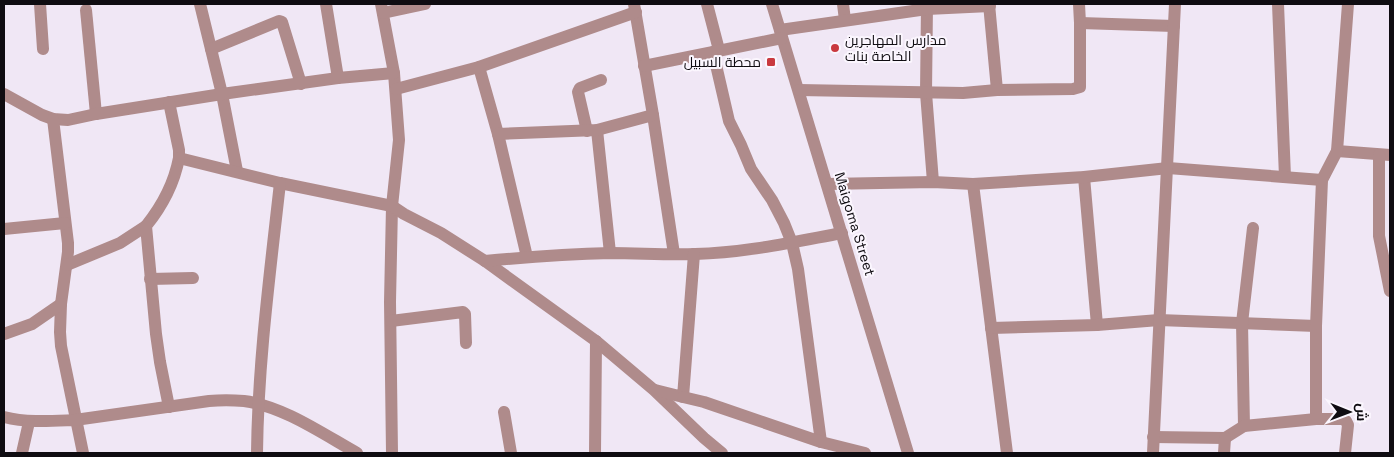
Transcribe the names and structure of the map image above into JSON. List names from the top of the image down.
{
  "streets": {
    "street": ["Maigoma Street"]
  },
  "places": {
    "other": ["مدارس المهاجرين الخاصة بنات"],
    "transit": ["محطة السبيل"]
  },
  "north": "right"
}
